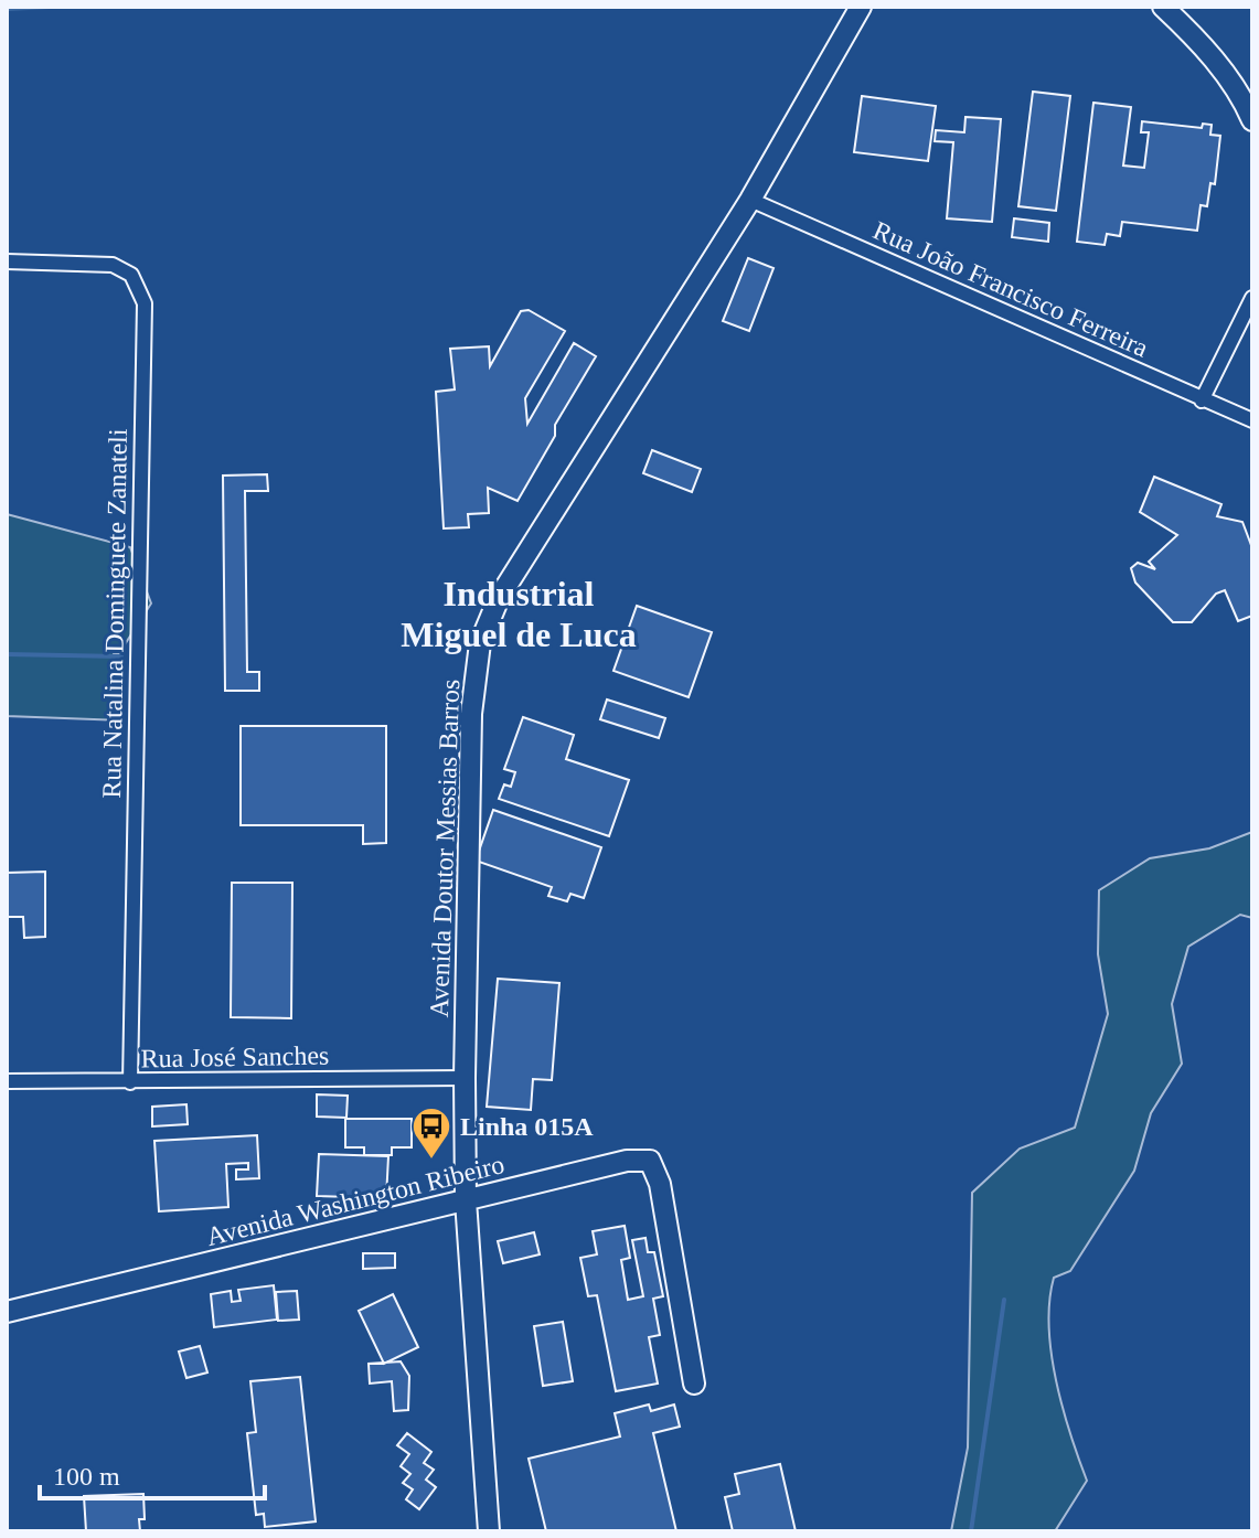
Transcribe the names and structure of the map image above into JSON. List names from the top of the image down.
{
  "streets": {
    "street": [
      "Rua João Francisco Ferreira",
      "Rua Natalina Dominguete Zanateli",
      "Avenida Doutor Messias Barros",
      "Rua José Sanches",
      "Avenida Washington Ribeiro"
    ]
  },
  "crossings": [
    ["Rua João Francisco Ferreira", "Avenida Doutor Messias Barros"],
    ["Rua Natalina Dominguete Zanateli", "Rua José Sanches"],
    ["Avenida Doutor Messias Barros", "Rua José Sanches"],
    ["Avenida Doutor Messias Barros", "Avenida Washington Ribeiro"]
  ],
  "districts": ["Industrial Miguel de Luca"],
  "places": {
    "bus stop": ["Linha 015A"]
  },
  "scale_bar": "100 m"
}
